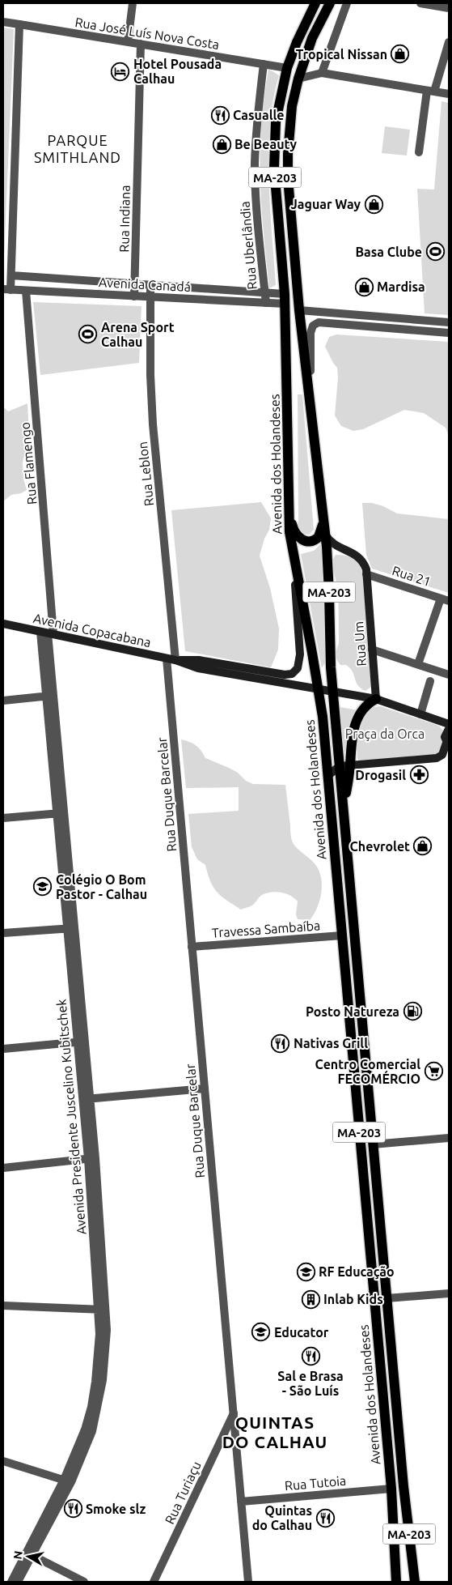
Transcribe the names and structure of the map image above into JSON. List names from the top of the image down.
{
  "streets": {
    "main road": [
      "MA-203",
      "Avenida dos Holandeses",
      "Avenida Copacabana",
      "Rua Um"
    ],
    "street": [
      "Rua José Luís Nova Costa",
      "Rua Indiana",
      "Rua Uberlândia",
      "Avenida Canadá",
      "Rua Flamengo",
      "Rua Leblon",
      "Rua 21",
      "Rua Duque Barcelar",
      "Travessa Sambaíba",
      "Avenida Presidente Juscelino Kubitschek",
      "Rua Tutoia",
      "Rua Turiaçu"
    ]
  },
  "crossings": [
    ["Rua José Luís Nova Costa", "Rua Indiana"],
    ["Rua José Luís Nova Costa", "Rua Uberlândia"],
    ["Rua José Luís Nova Costa", "Avenida dos Holandeses"],
    ["Rua Indiana", "Avenida Canadá"],
    ["Rua Uberlândia", "Avenida Canadá"],
    ["Avenida Canadá", "Rua Flamengo"],
    ["Avenida Canadá", "Avenida dos Holandeses"],
    ["Avenida Canadá", "Rua Leblon"],
    ["Rua Flamengo", "Avenida Copacabana"],
    ["Rua Flamengo", "Avenida Presidente Juscelino Kubitschek"],
    ["Avenida dos Holandeses", "Avenida Copacabana"],
    ["Avenida dos Holandeses", "Rua Um"],
    ["Avenida dos Holandeses", "Travessa Sambaíba"],
    ["Avenida dos Holandeses", "Rua Tutoia"],
    ["Rua Leblon", "Avenida Copacabana"],
    ["Rua 21", "Rua Um"],
    ["Avenida Copacabana", "Rua Um"],
    ["Avenida Copacabana", "Rua Duque Barcelar"],
    ["Avenida Copacabana", "Avenida Presidente Juscelino Kubitschek"],
    ["Rua Duque Barcelar", "Travessa Sambaíba"],
    ["Rua Duque Barcelar", "Rua Tutoia"],
    ["Rua Duque Barcelar", "Rua Turiaçu"]
  ],
  "districts": ["PARQUE SMITHLAND", "QUINTAS DO CALHAU"],
  "parks": ["Praça da Orca"],
  "places": {
    "shop": [
      "Tropical Nissan",
      "Be Beauty",
      "Jaguar Way",
      "Mardisa",
      "Chevrolet"
    ],
    "hotel": ["Hotel Pousada Calhau"],
    "restaurant": [
      "Casualle",
      "Nativas Grill",
      "Sal e Brasa - São Luís",
      "Smoke slz",
      "Quintas do Calhau"
    ],
    "sports": ["Basa Clube", "Arena Sport Calhau"],
    "pharmacy": ["Drogasil"],
    "school or university": ["Colégio O Bom Pastor - Calhau", "RF Educação", "Educator"],
    "fuel station": ["Posto Natureza"],
    "supermarket": ["Centro Comercial FECOMÉRCIO"],
    "building": ["Inlab Kids"]
  },
  "north": "left"
}
